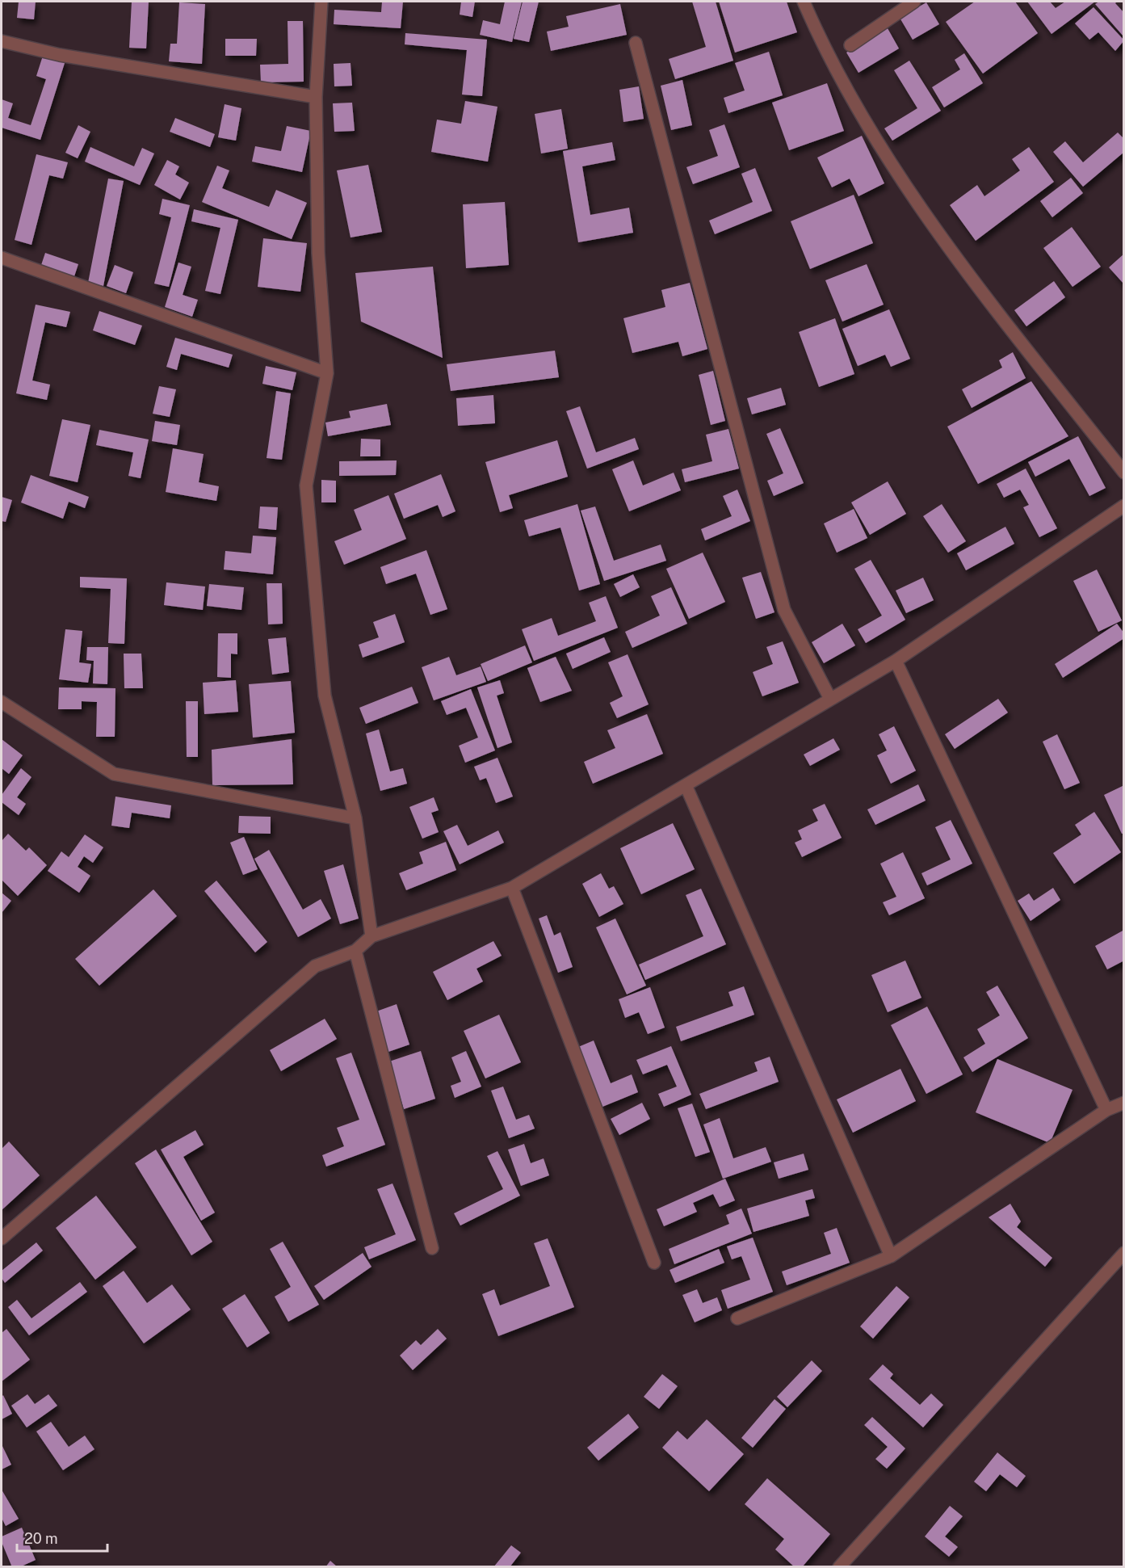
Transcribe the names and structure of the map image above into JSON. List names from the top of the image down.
{
  "scale_bar": "20 m"
}
